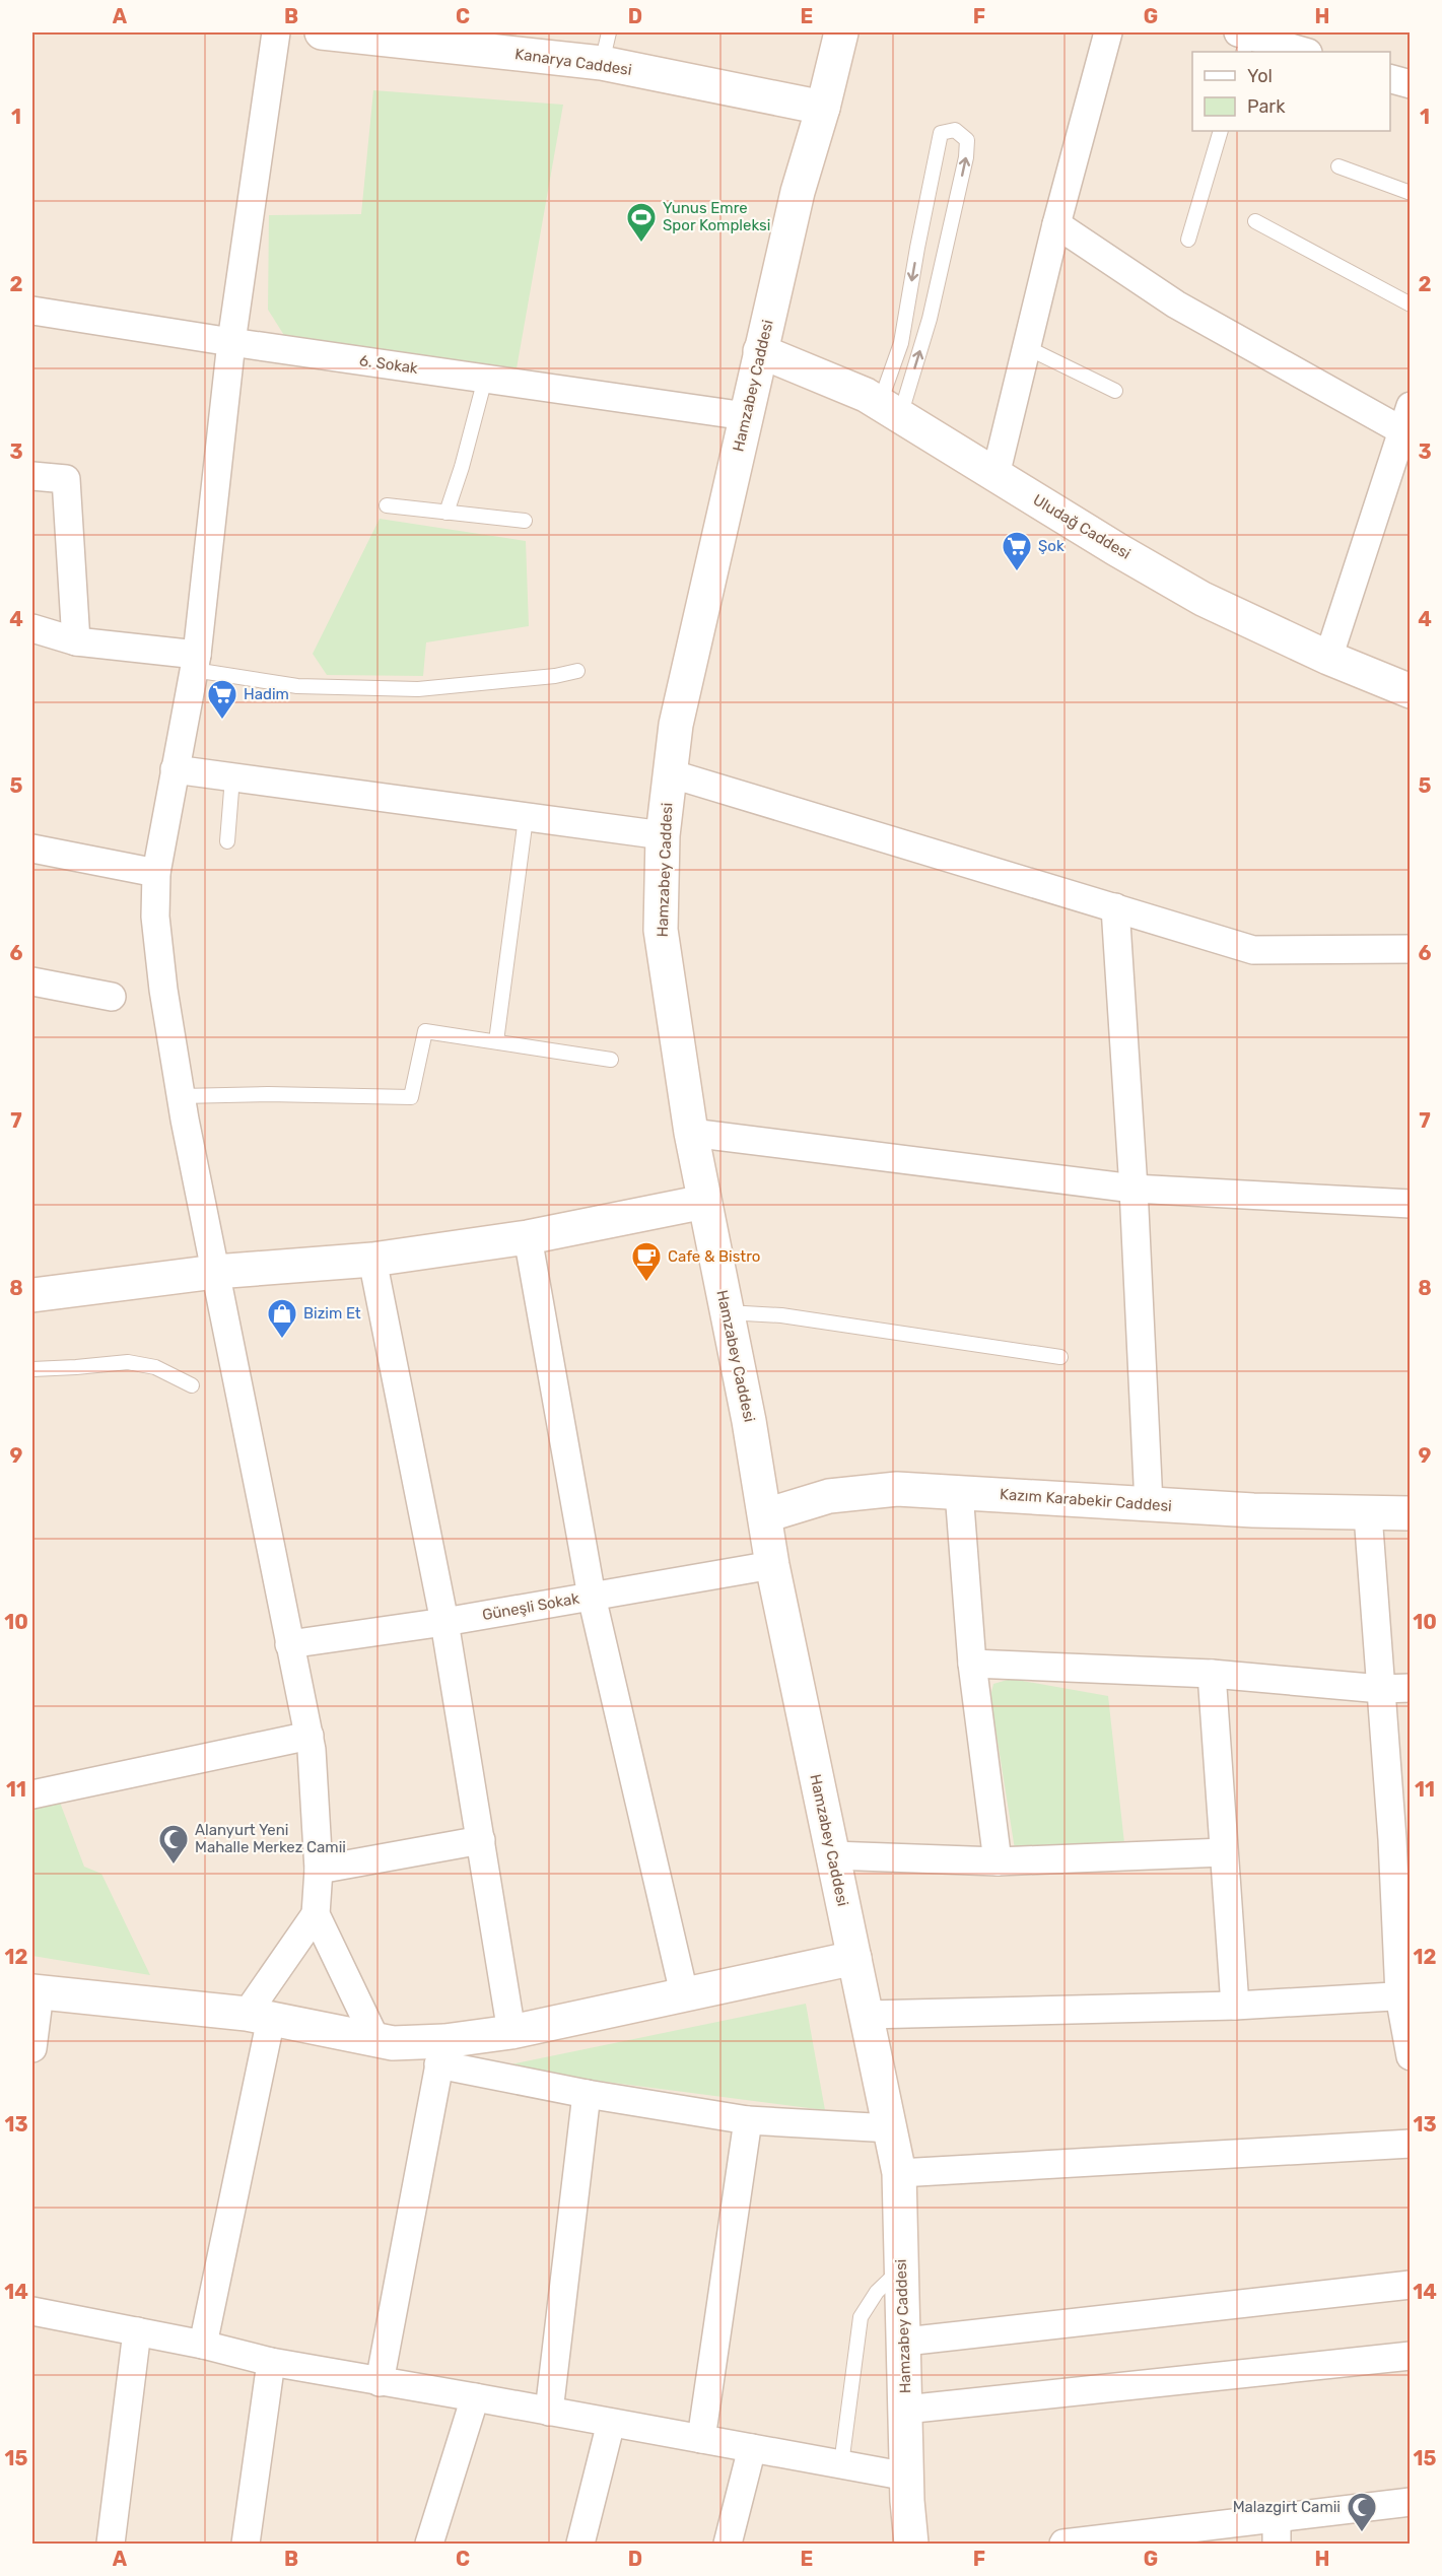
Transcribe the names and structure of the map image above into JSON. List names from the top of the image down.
{
  "streets": {
    "street": [
      "Kanarya Caddesi",
      "6. Sokak",
      "Hamzabey Caddesi",
      "Uludağ Caddesi",
      "Kazım Karabekir Caddesi",
      "Güneşli Sokak"
    ]
  },
  "crossings": [
    ["Kanarya Caddesi", "Hamzabey Caddesi"],
    ["6. Sokak", "Hamzabey Caddesi"],
    ["Hamzabey Caddesi", "Uludağ Caddesi"],
    ["Hamzabey Caddesi", "Kazım Karabekir Caddesi"],
    ["Hamzabey Caddesi", "Güneşli Sokak"]
  ],
  "places": {
    "sports": ["Yunus Emre Spor Kompleksi"],
    "supermarket": ["Şok", "Hadim"],
    "cafe": ["Cafe & Bistro"],
    "shop": ["Bizim Et"],
    "mosque": ["Alanyurt Yeni Mahalle Merkez Camii", "Malazgirt Camii"]
  },
  "legend": ["Yol", "Park"],
  "grid": {
    "columns": [
      "A",
      "B",
      "C",
      "D",
      "E",
      "F",
      "G",
      "H"
    ],
    "rows": [
      "1",
      "2",
      "3",
      "4",
      "5",
      "6",
      "7",
      "8",
      "9",
      "10",
      "11",
      "12",
      "13",
      "14",
      "15"
    ]
  }
}
